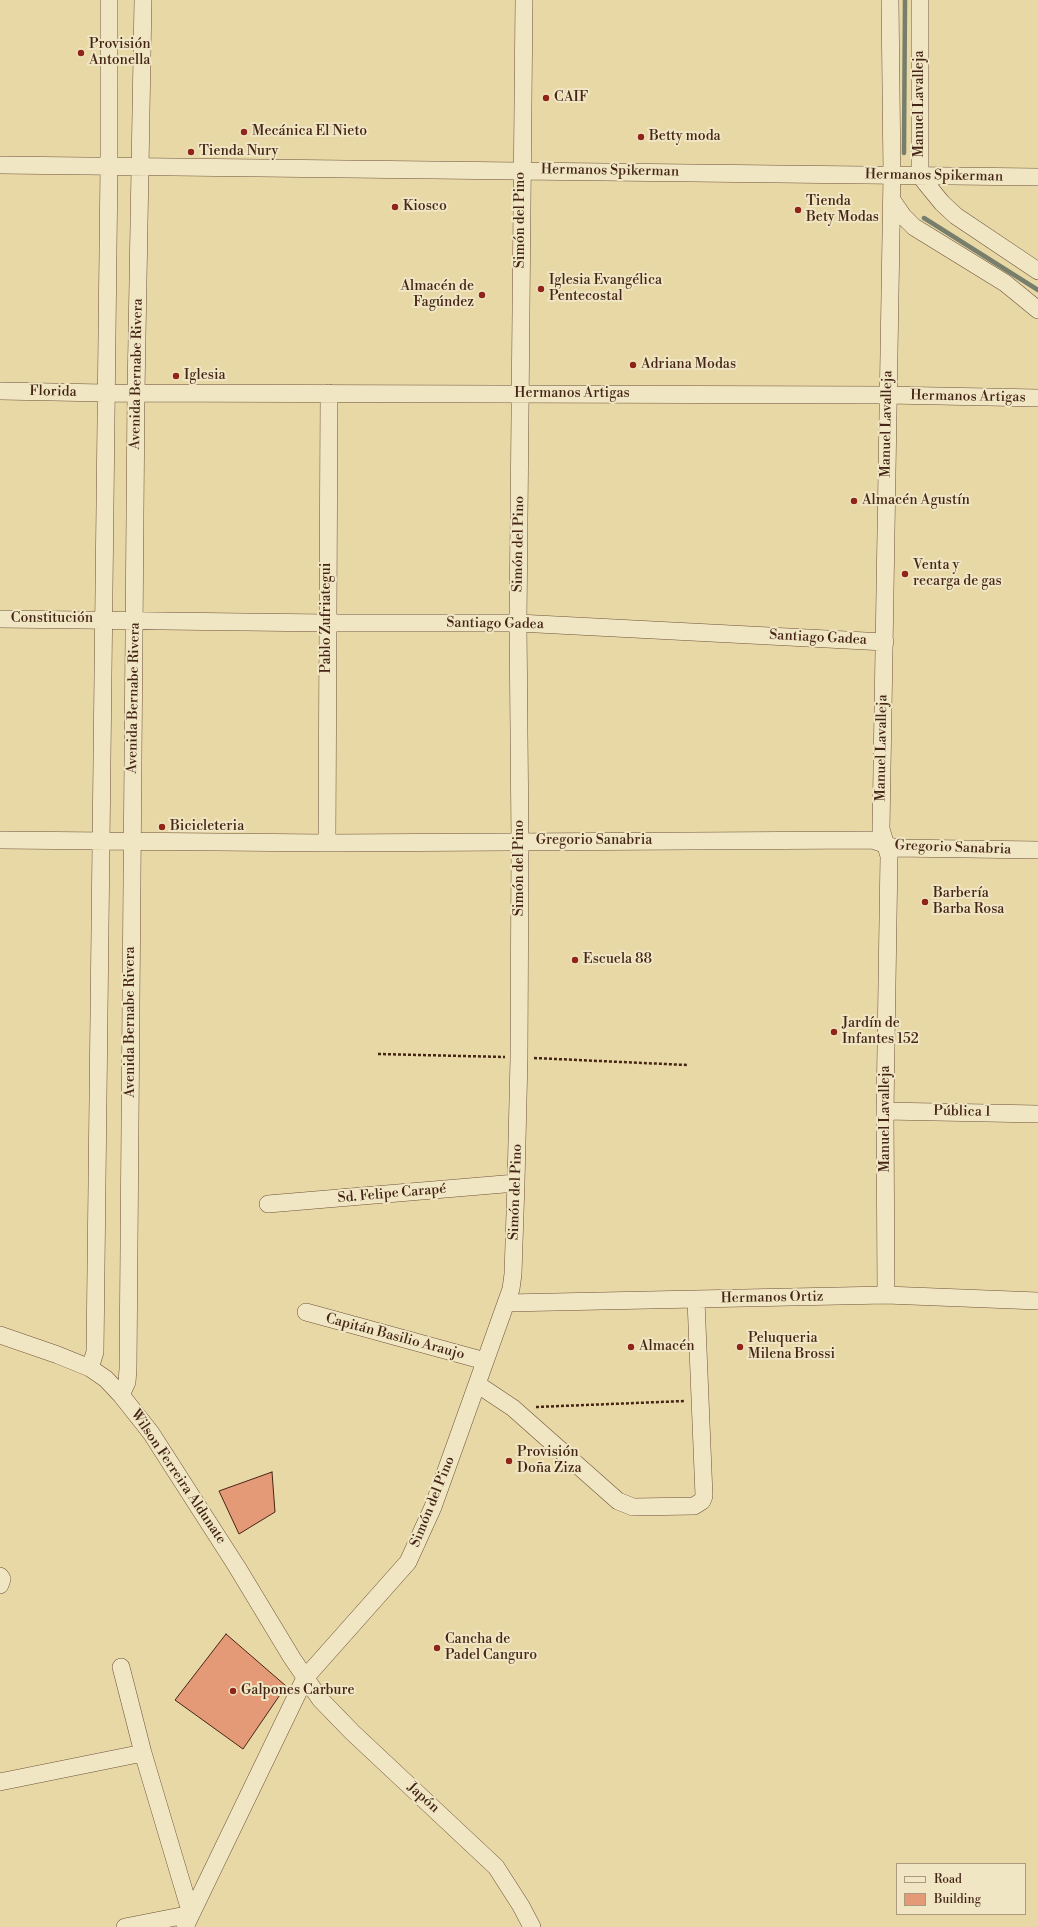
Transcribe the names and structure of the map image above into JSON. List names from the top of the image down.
{
  "streets": {
    "street": [
      "Manuel Lavalleja",
      "Hermanos Spikerman",
      "Simón del Pino",
      "Avenida Bernabe Rivera",
      "Florida",
      "Hermanos Artigas",
      "Pablo Zufriategui",
      "Constitución",
      "Santiago Gadea",
      "Gregorio Sanabria",
      "Pública 1",
      "Sd. Felipe Carapé",
      "Hermanos Ortiz",
      "Capitán Basilio Araujo",
      "Wilson Ferreira Aldunate",
      "Japón"
    ]
  },
  "crossings": [
    ["Manuel Lavalleja", "Hermanos Spikerman"],
    ["Manuel Lavalleja", "Hermanos Artigas"],
    ["Manuel Lavalleja", "Santiago Gadea"],
    ["Manuel Lavalleja", "Gregorio Sanabria"],
    ["Manuel Lavalleja", "Pública 1"],
    ["Manuel Lavalleja", "Hermanos Ortiz"],
    ["Hermanos Spikerman", "Simón del Pino"],
    ["Hermanos Spikerman", "Avenida Bernabe Rivera"],
    ["Simón del Pino", "Hermanos Artigas"],
    ["Simón del Pino", "Santiago Gadea"],
    ["Simón del Pino", "Gregorio Sanabria"],
    ["Simón del Pino", "Sd. Felipe Carapé"],
    ["Simón del Pino", "Hermanos Ortiz"],
    ["Simón del Pino", "Capitán Basilio Araujo"],
    ["Simón del Pino", "Wilson Ferreira Aldunate"],
    ["Simón del Pino", "Japón"],
    ["Avenida Bernabe Rivera", "Hermanos Artigas"],
    ["Avenida Bernabe Rivera", "Santiago Gadea"],
    ["Avenida Bernabe Rivera", "Gregorio Sanabria"],
    ["Avenida Bernabe Rivera", "Wilson Ferreira Aldunate"],
    ["Florida", "Hermanos Artigas"],
    ["Hermanos Artigas", "Pablo Zufriategui"],
    ["Pablo Zufriategui", "Santiago Gadea"],
    ["Pablo Zufriategui", "Gregorio Sanabria"],
    ["Constitución", "Santiago Gadea"],
    ["Wilson Ferreira Aldunate", "Japón"]
  ],
  "places": [
    "Provisión Antonella",
    "CAIF",
    "Mecánica El Nieto",
    "Betty moda",
    "Tienda Nury",
    "Kiosco",
    "Tienda Bety Modas",
    "Iglesia Evangélica Pentecostal",
    "Almacén de Fagúndez",
    "Adriana Modas",
    "Iglesia",
    "Almacén Agustín",
    "Venta y recarga de gas",
    "Bicicleteria",
    "Barbería Barba Rosa",
    "Escuela 88",
    "Jardín de Infantes 152",
    "Almacén",
    "Peluqueria Milena Brossi",
    "Provisión Doña Ziza",
    "Cancha de Padel Canguro",
    "Galpones Carbure"
  ],
  "legend": ["Road", "Building"]
}
